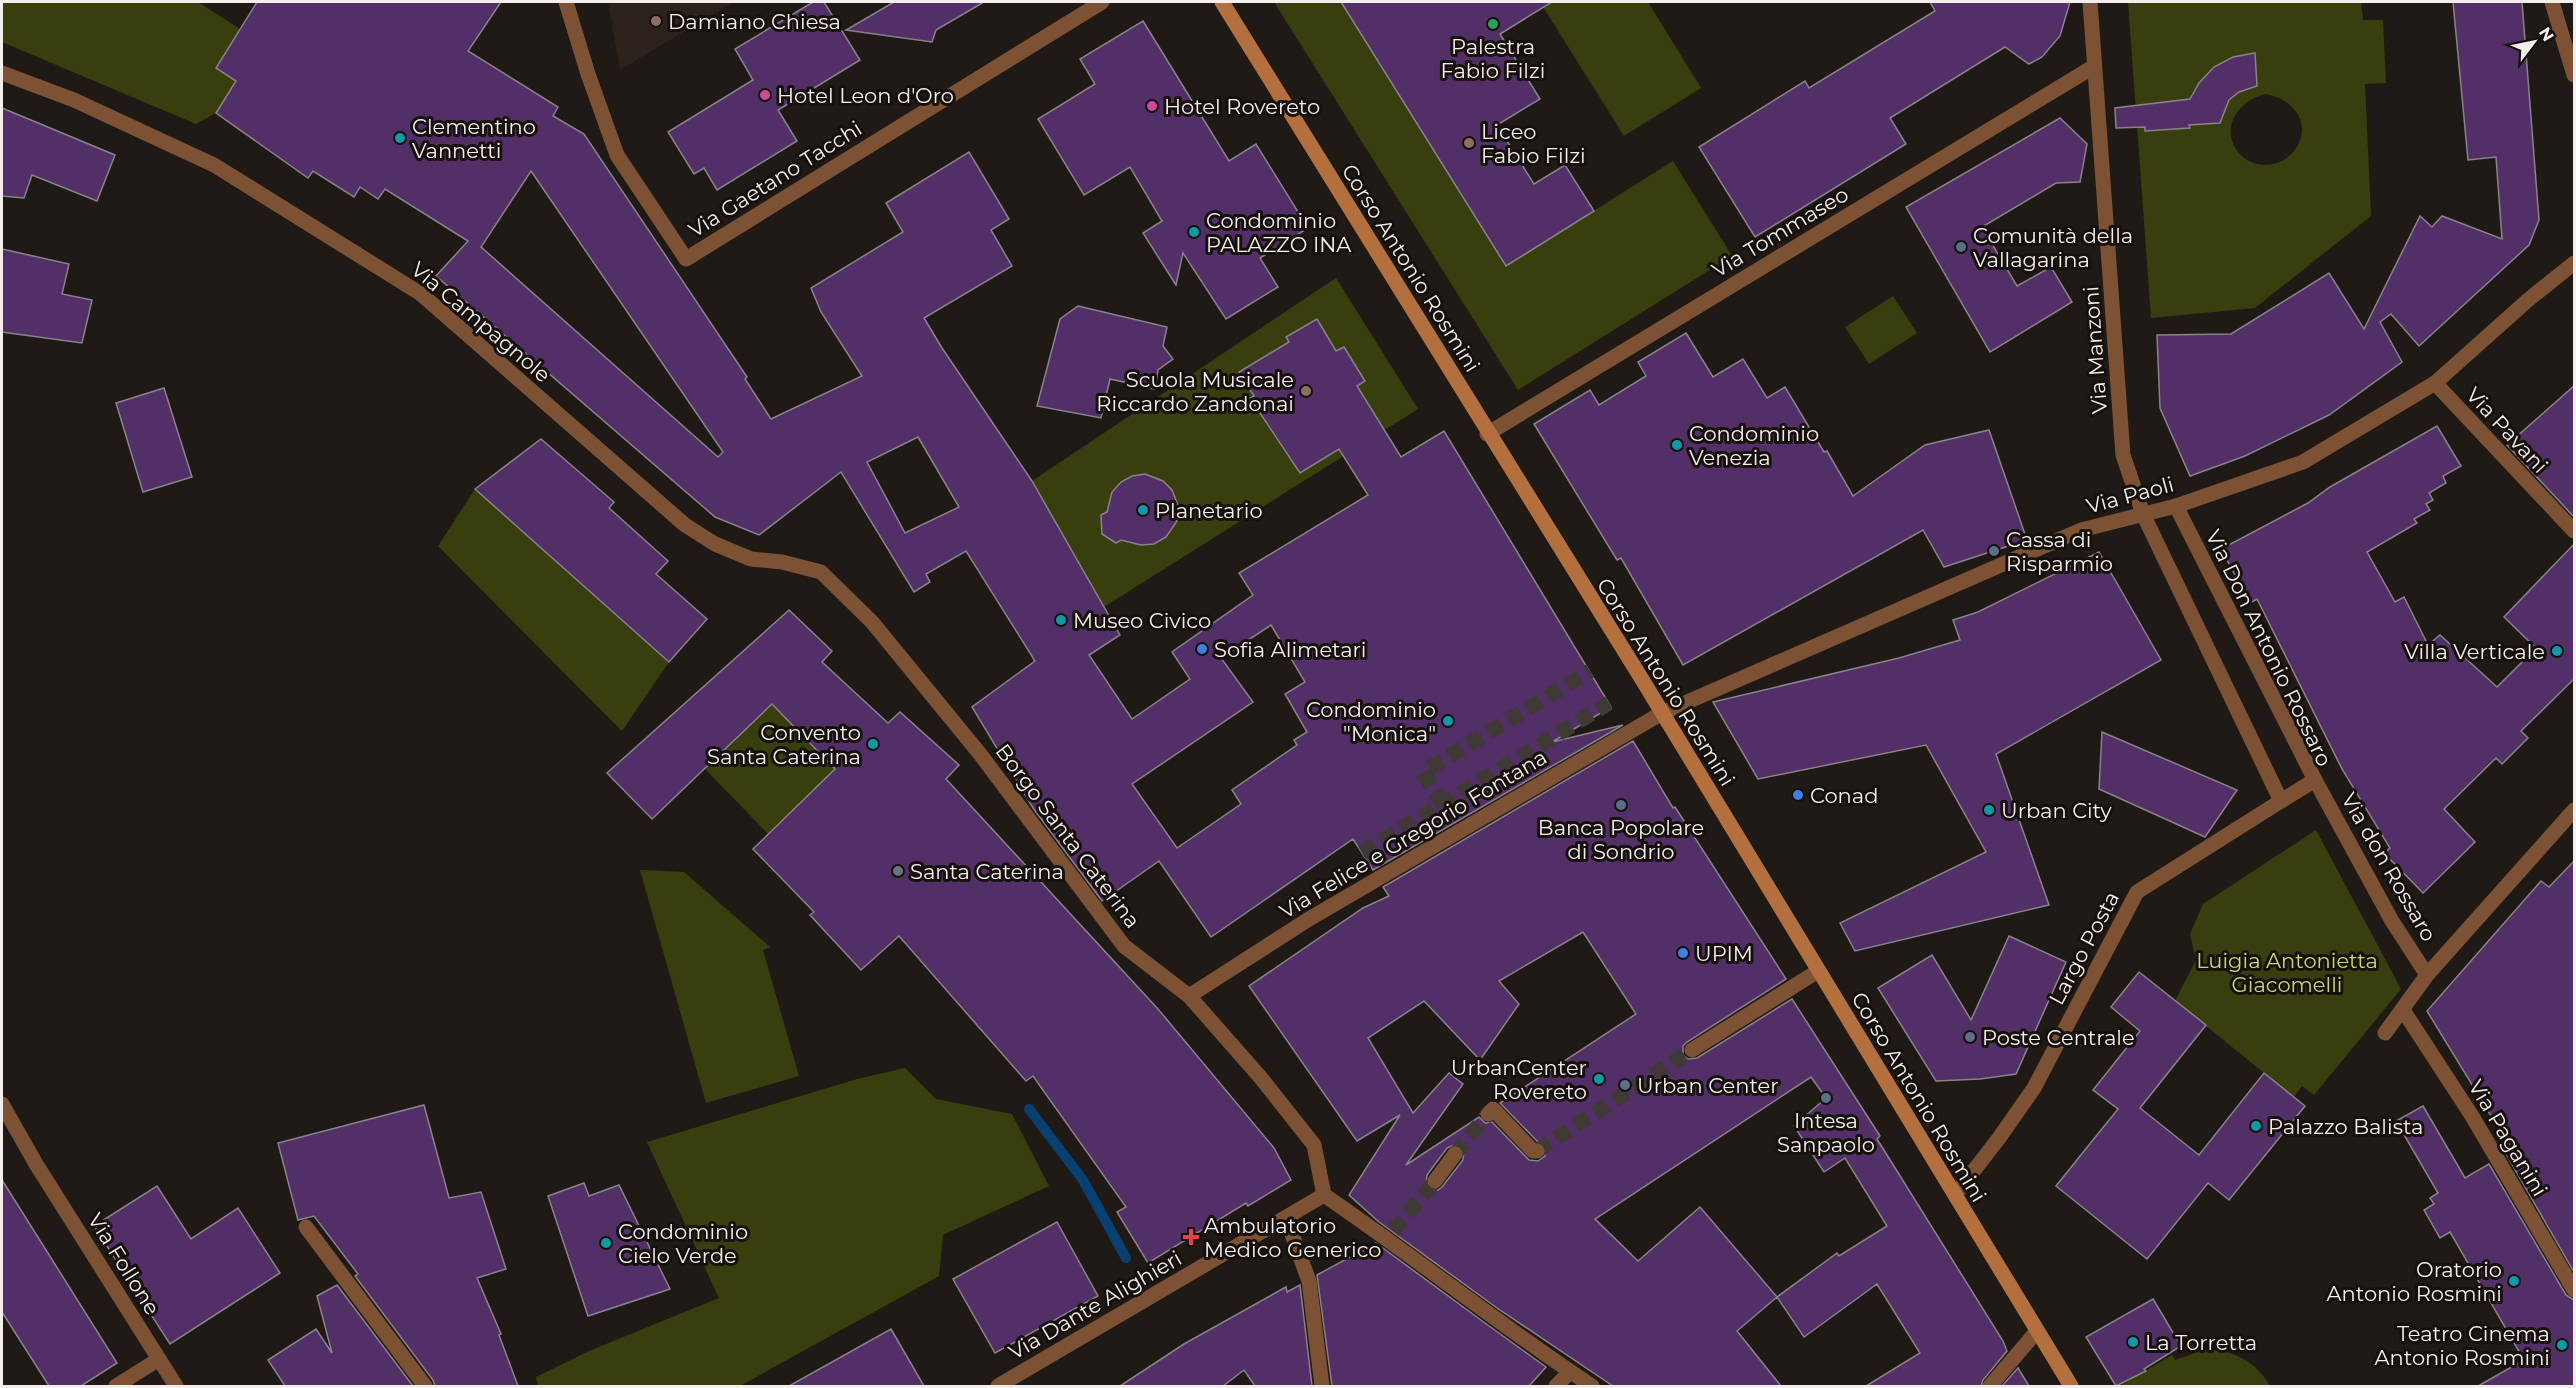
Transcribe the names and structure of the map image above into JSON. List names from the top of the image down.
{
  "streets": {
    "main road": ["Corso Antonio Rosmini"],
    "street": [
      "Via Gaetano Tacchi",
      "Via Tommaseo",
      "Via Campagnole",
      "Via Manzoni",
      "Via Pavani",
      "Via Paoli",
      "Via Don Antonio Rossaro",
      "Via Felice e Gregorio Fontana",
      "Borgo Santa Caterina",
      "Via don Rossaro",
      "Largo Posta",
      "Via Paganini",
      "Via Follone",
      "Via Dante Alighieri"
    ]
  },
  "crossings": [
    ["Via Tommaseo", "Corso Antonio Rosmini"],
    ["Via Tommaseo", "Via Manzoni"],
    ["Corso Antonio Rosmini", "Via Paoli"],
    ["Corso Antonio Rosmini", "Via Felice e Gregorio Fontana"],
    ["Corso Antonio Rosmini", "Largo Posta"],
    ["Via Campagnole", "Borgo Santa Caterina"],
    ["Via Manzoni", "Via Paoli"],
    ["Via Pavani", "Via Paoli"],
    ["Via Paoli", "Via Don Antonio Rossaro"],
    ["Via Paoli", "Via Felice e Gregorio Fontana"],
    ["Via Don Antonio Rossaro", "Via don Rossaro"],
    ["Via Don Antonio Rossaro", "Largo Posta"],
    ["Via Felice e Gregorio Fontana", "Borgo Santa Caterina"],
    ["Borgo Santa Caterina", "Via Dante Alighieri"]
  ],
  "parks": ["Luigia Antonietta Giacomelli"],
  "places": {
    "other": [
      "Damiano Chiesa",
      "Palestra Fabio Filzi",
      "Hotel Leon d'Oro",
      "Hotel Rovereto",
      "Clementino Vannetti",
      "Liceo Fabio Filzi",
      "Condominio PALAZZO INA",
      "Comunità della Vallagarina",
      "Scuola Musicale Riccardo Zandonai",
      "Condominio Venezia",
      "Planetario",
      "Cassa di Risparmio",
      "Museo Civico",
      "Sofia Alimetari",
      "Villa Verticale",
      "Condominio \"Monica\"",
      "Convento Santa Caterina",
      "Conad",
      "Banca Popolare di Sondrio",
      "Urban City",
      "Santa Caterina",
      "UPIM",
      "Poste Centrale",
      "UrbanCenter Rovereto",
      "Urban Center",
      "Intesa Sanpaolo",
      "Palazzo Balista",
      "Condominio Cielo Verde",
      "Oratorio Antonio Rosmini",
      "La Torretta",
      "Teatro Cinema Antonio Rosmini"
    ],
    "health": ["Ambulatorio Medico Generico"]
  },
  "north": "top right"
}
